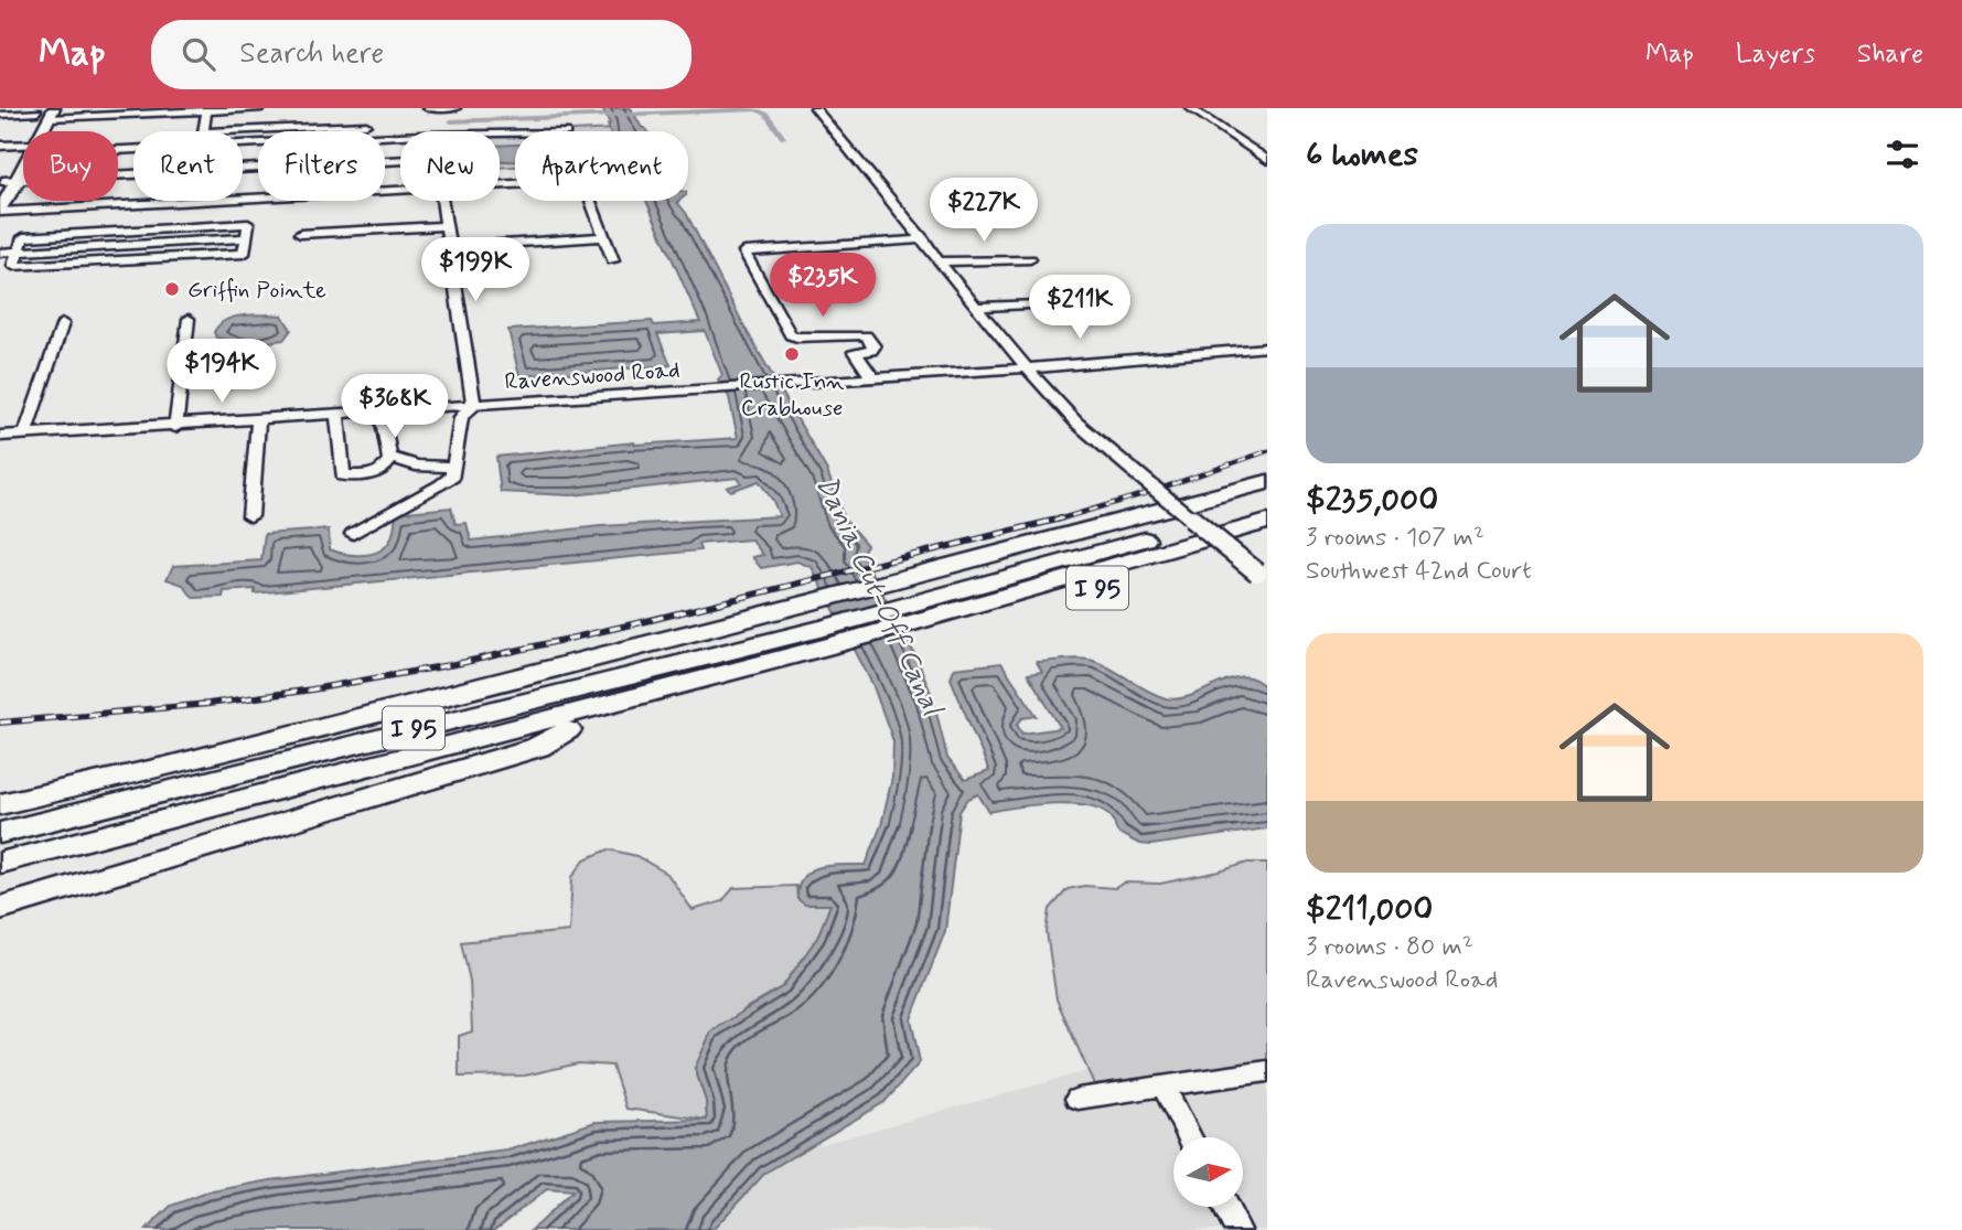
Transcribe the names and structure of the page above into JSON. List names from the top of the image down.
{
  "streets": {
    "highway": ["I 95"],
    "street": ["Ravenswood Road"]
  },
  "water": ["Dania Cut-Off Canal"],
  "places": ["Griffin Pointe", "Rustic Inn Crabhouse"],
  "north": "right",
  "page": {
    "header": "Map",
    "search": "Search here",
    "nav": ["Map", "Layers", "Share"],
    "heading": "6 homes",
    "chip": [
      "Buy",
      "Rent",
      "Filters",
      "New",
      "Apartment"
    ],
    "price": [
      "$227K",
      "$199K",
      "$235K",
      "$211K",
      "$194K",
      "$368K"
    ],
    "list": [
      {
        "name": "$235,000",
        "note": "3 rooms · 107 m² · Southwest 42nd Court"
      },
      {
        "name": "$211,000",
        "note": "3 rooms · 80 m² · Ravenswood Road"
      }
    ]
  }
}
